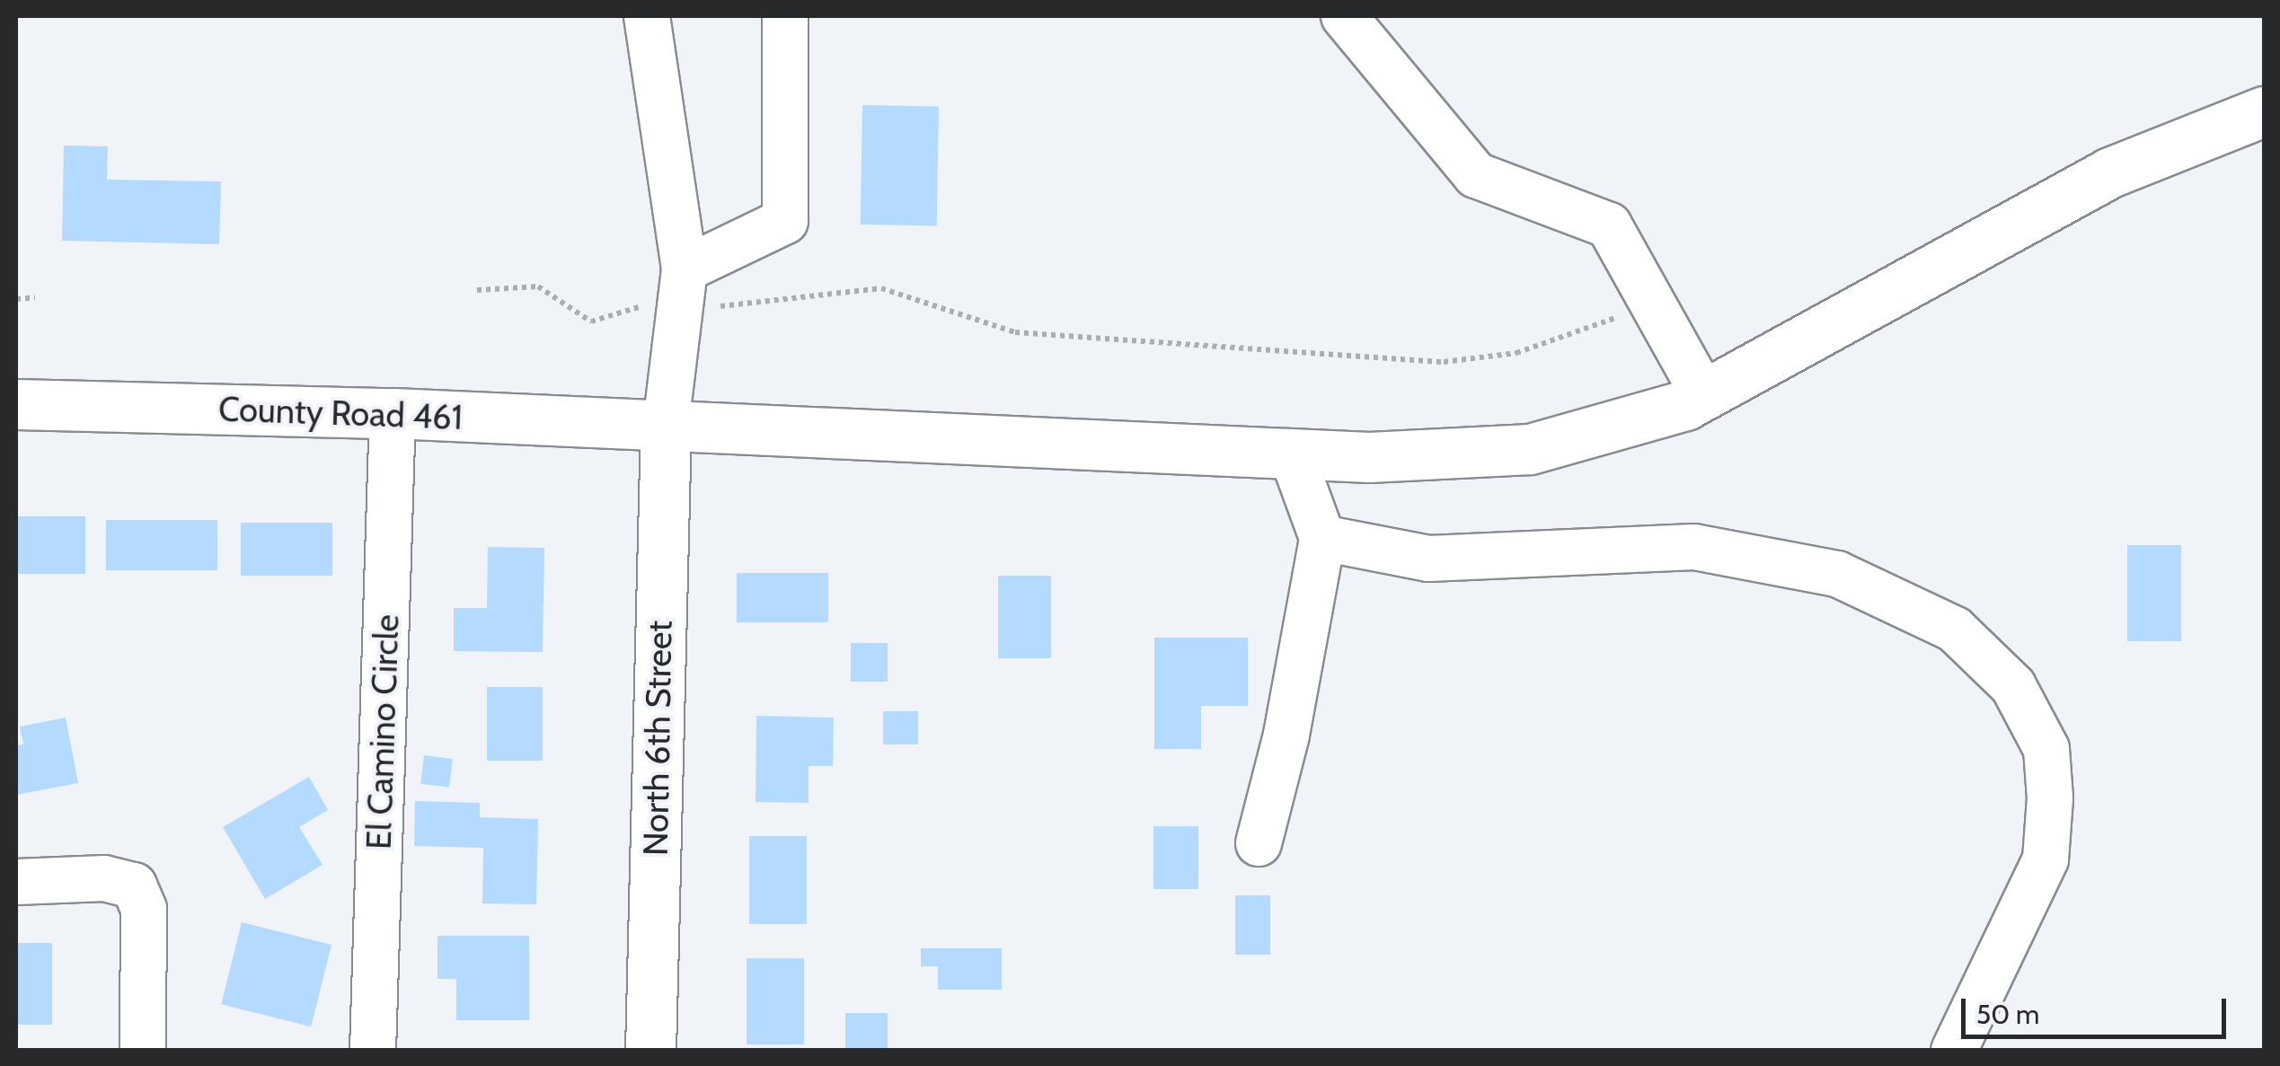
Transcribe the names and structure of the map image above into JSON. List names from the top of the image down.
{
  "streets": {
    "main road": ["County Road 461", "North 6th Street"],
    "street": ["El Camino Circle"]
  },
  "crossings": [
    ["County Road 461", "El Camino Circle"],
    ["County Road 461", "North 6th Street"]
  ],
  "scale_bar": "50 m"
}
